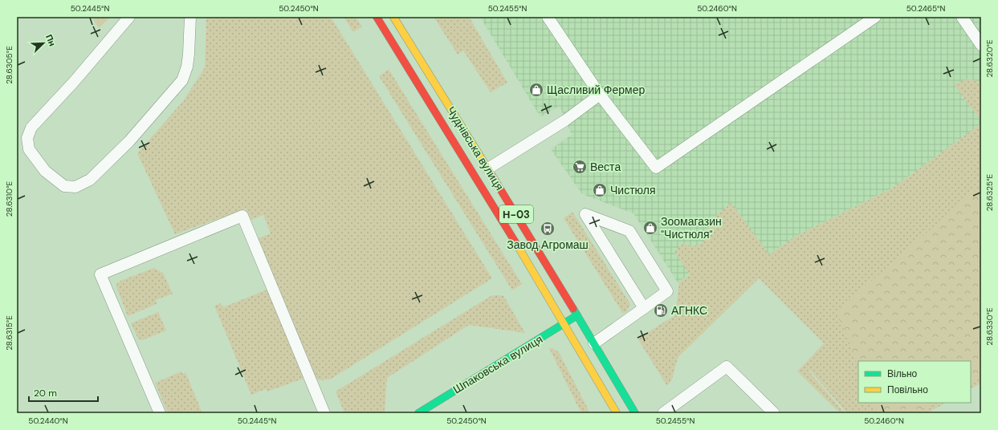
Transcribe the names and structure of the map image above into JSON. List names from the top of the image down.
{
  "streets": {
    "main road": ["Чуднівська вулиця", "Н-03", "Шпаковська вулиця"]
  },
  "crossings": [
    ["Чуднівська вулиця", "Шпаковська вулиця"]
  ],
  "places": {
    "shop": ["Щасливий Фермер", "Чистюля", "Зоомагазин \"Чистюля\""],
    "supermarket": ["Веста"],
    "bus stop": ["Завод Агромаш"],
    "fuel station": ["АГНКС"]
  },
  "legend": ["Вільно", "Повільно"],
  "scale_bar": "20 m",
  "north": "top right",
  "coordinates": [
    "50.2445°N",
    "50.2450°N",
    "50.2455°N",
    "50.2460°N",
    "50.2465°N",
    "28.6320°E",
    "28.6305°E",
    "28.6325°E",
    "28.6310°E",
    "28.6330°E",
    "28.6315°E",
    "50.2440°N"
  ]
}
